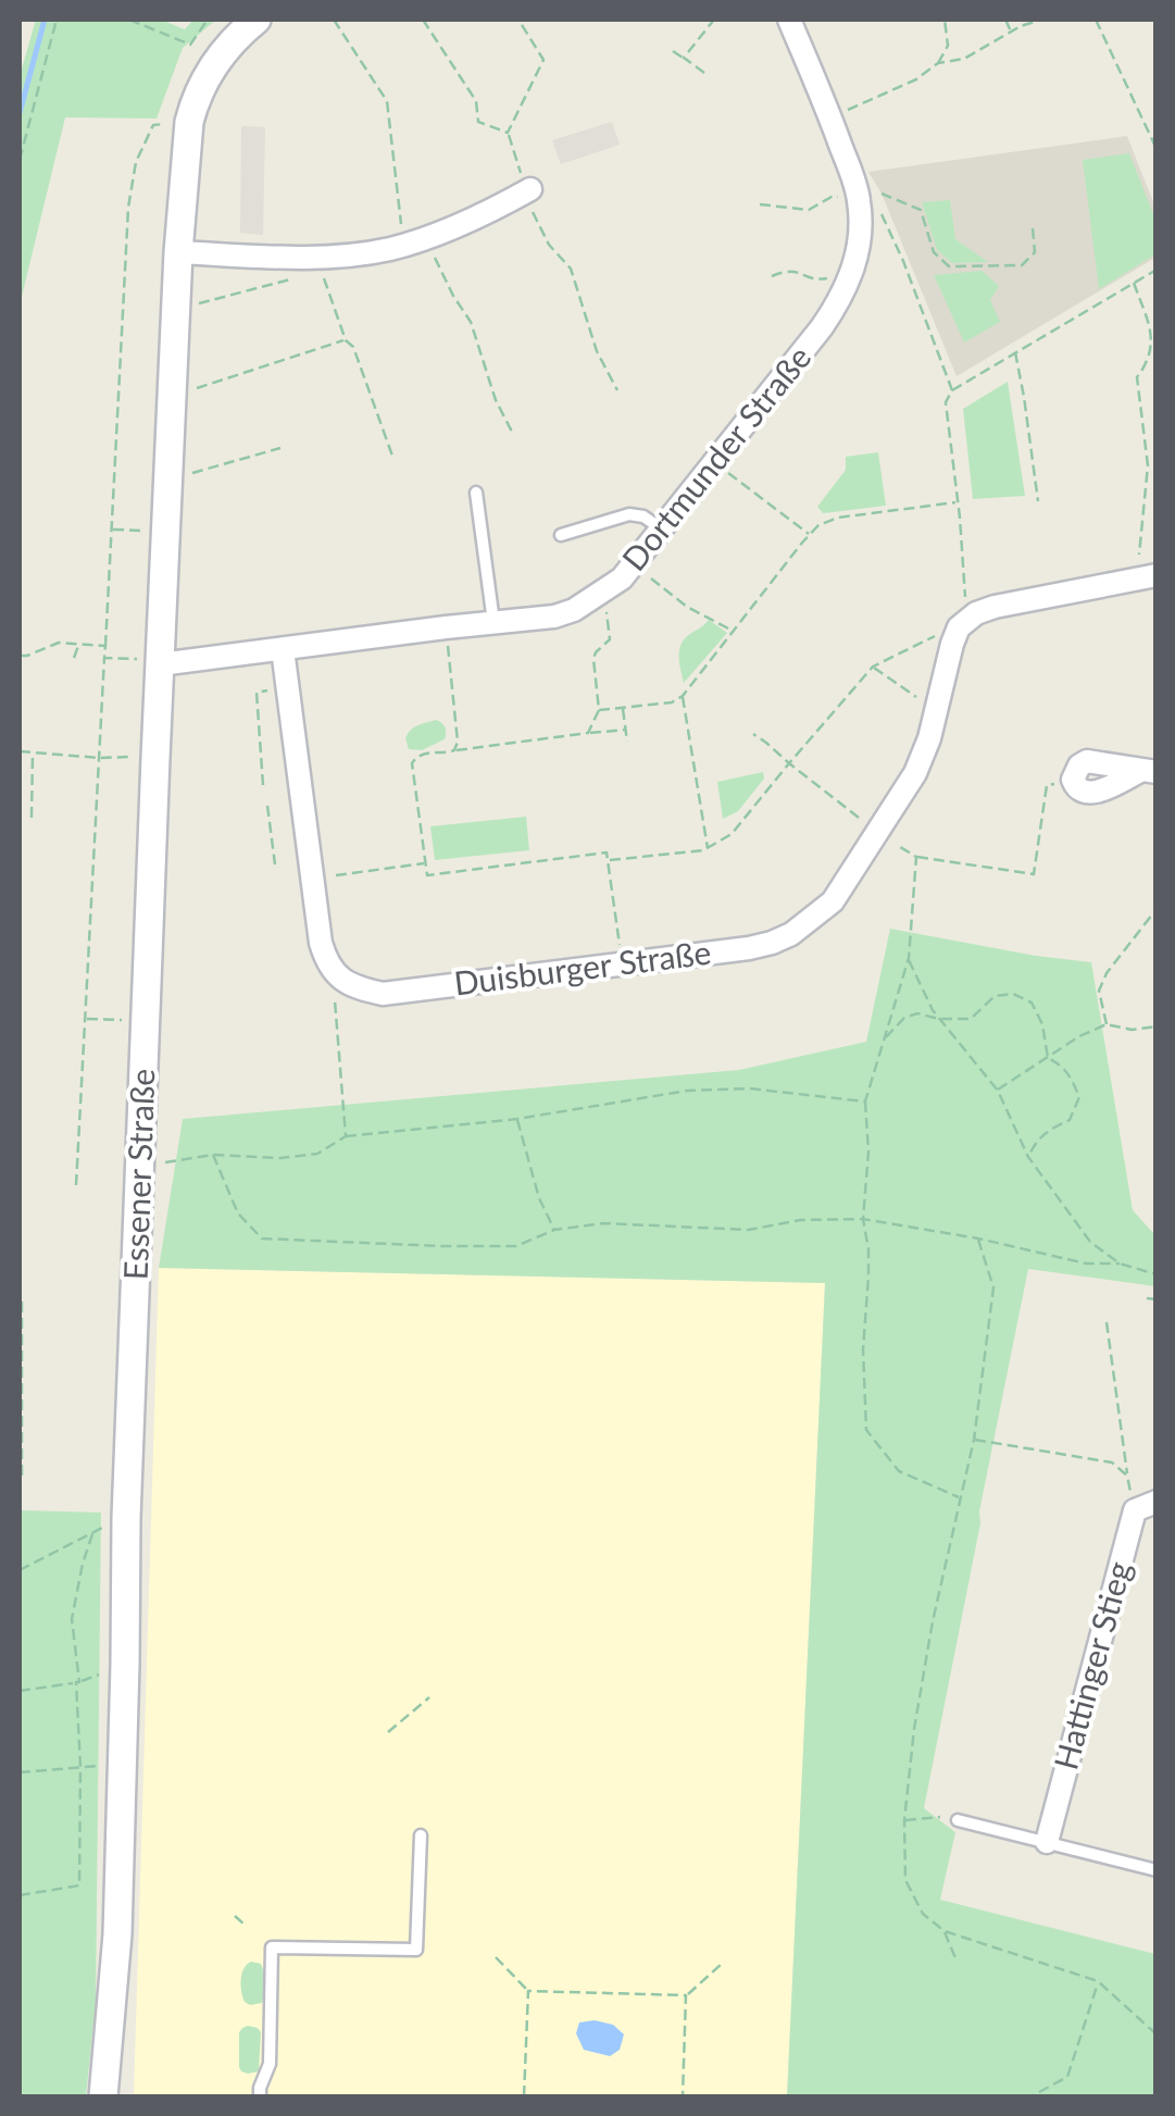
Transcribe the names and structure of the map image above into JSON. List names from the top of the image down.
{
  "streets": {
    "street": [
      "Dortmunder Straße",
      "Duisburger Straße",
      "Essener Straße",
      "Hattinger Stieg"
    ]
  },
  "crossings": [
    ["Dortmunder Straße", "Essener Straße"]
  ]
}
